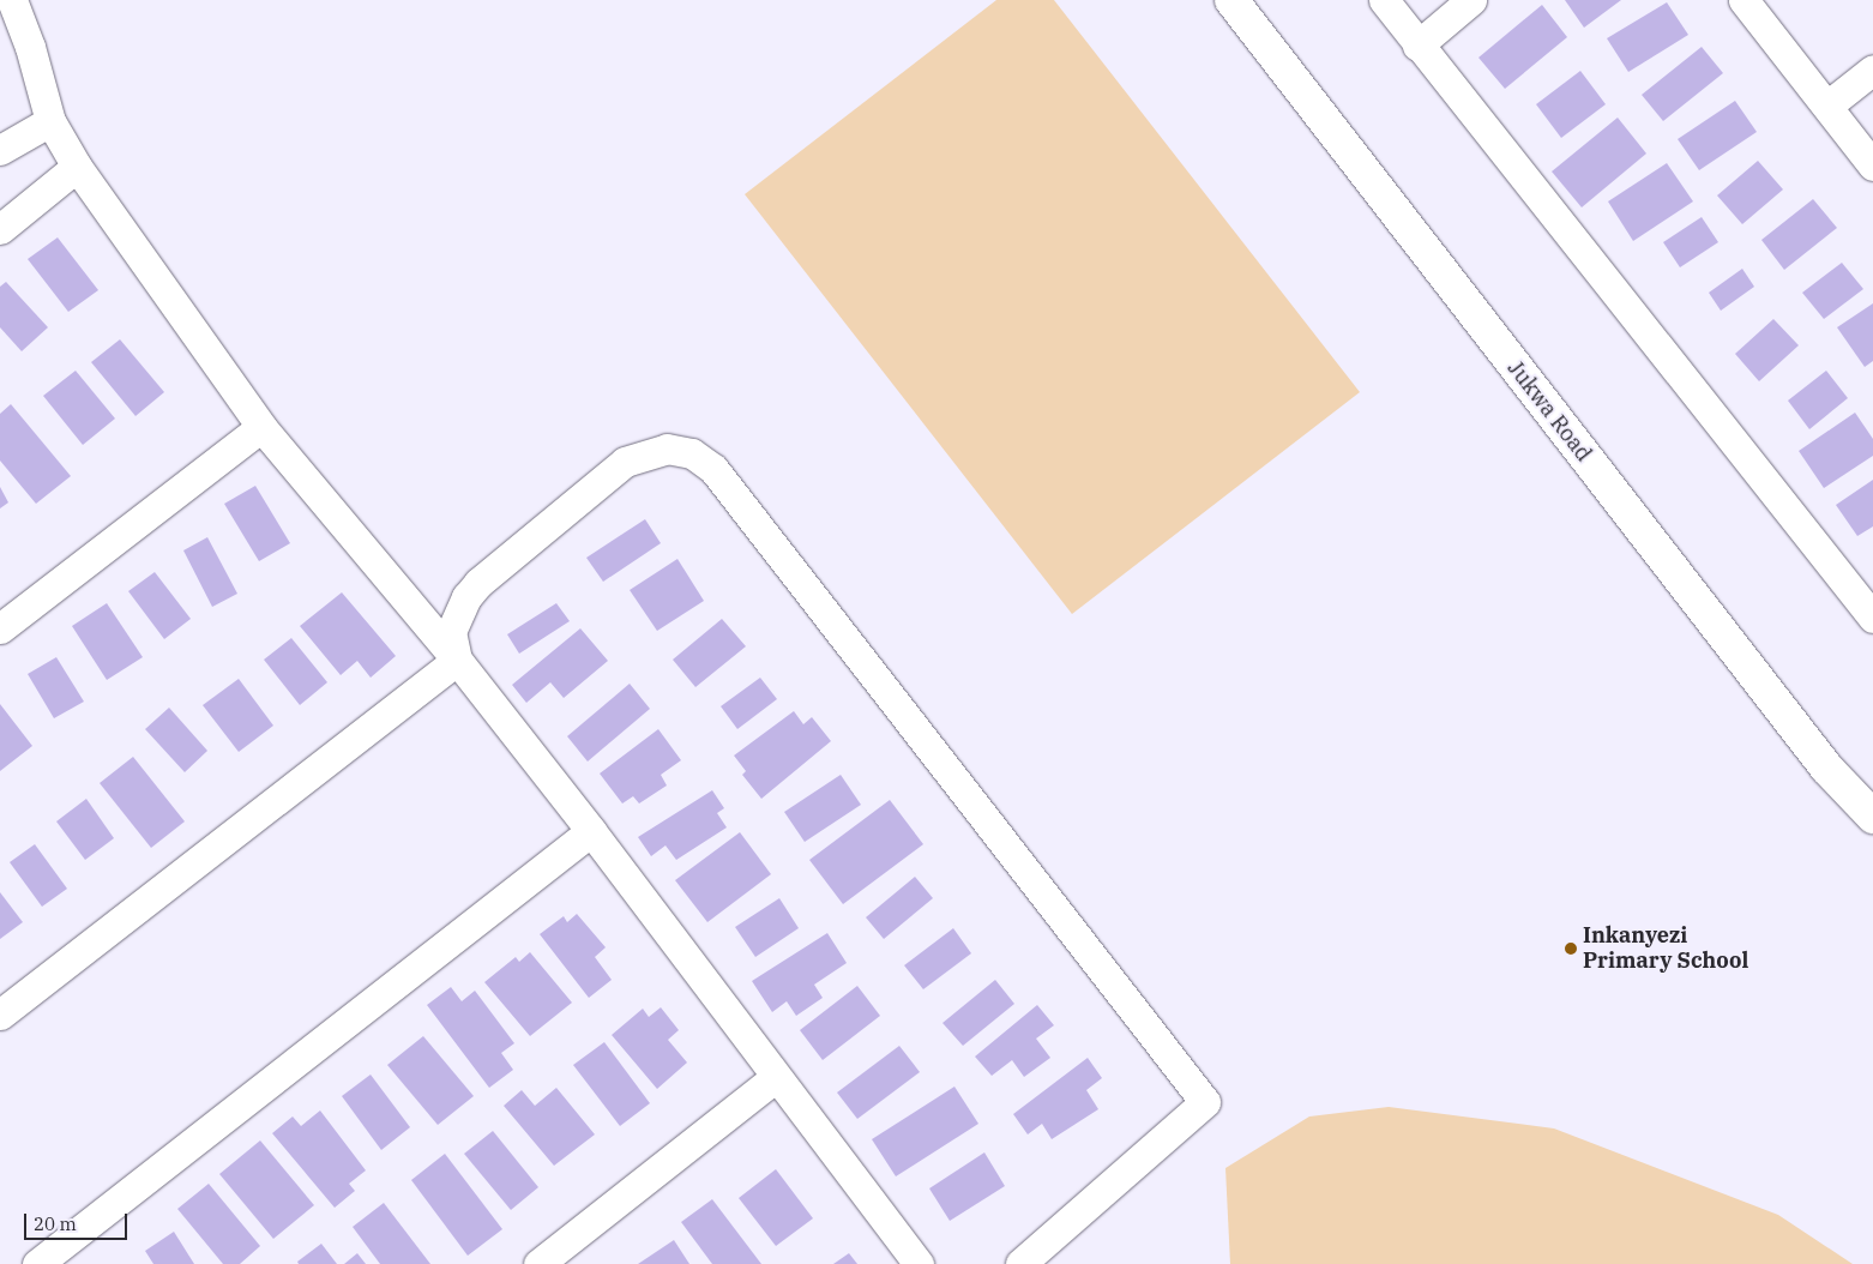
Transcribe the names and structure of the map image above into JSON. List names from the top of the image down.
{
  "streets": {
    "street": ["Jukwa Road"]
  },
  "places": ["Inkanyezi Primary School"],
  "scale_bar": "20 m"
}
